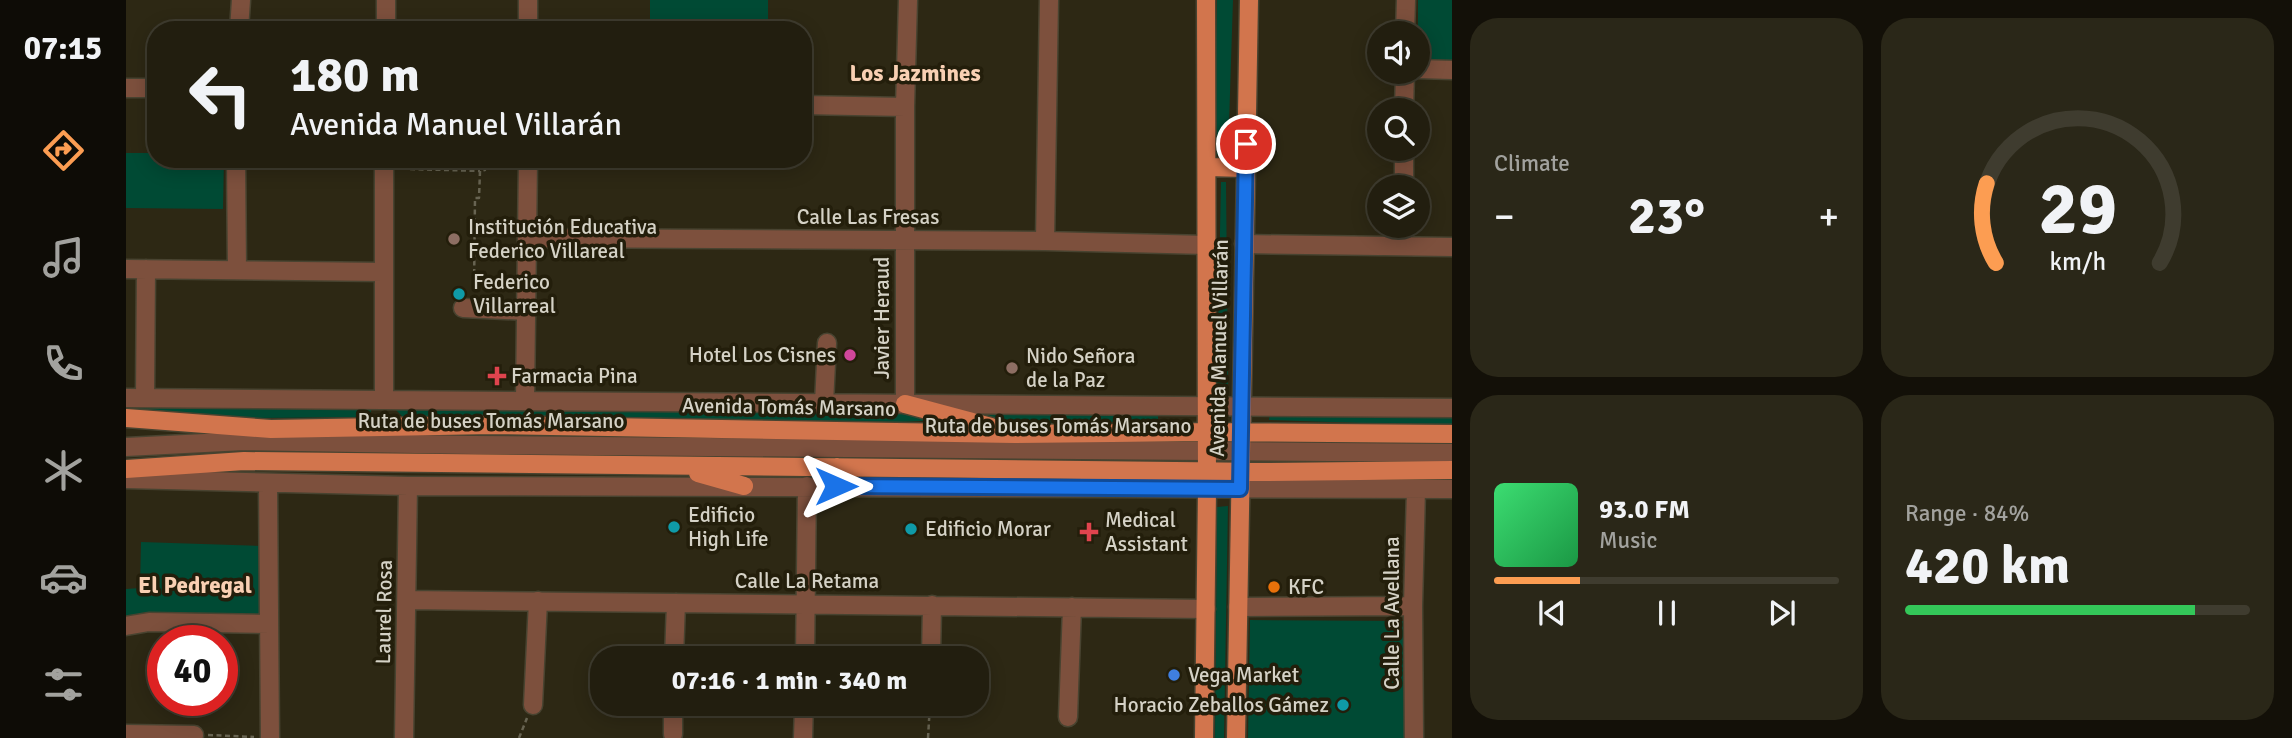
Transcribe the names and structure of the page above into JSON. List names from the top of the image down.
{
  "streets": {
    "main road": ["Avenida Manuel Villarán", "Avenida Tomás Marsano"],
    "street": [
      "Calle Las Fresas",
      "Javier Heraud",
      "Ruta de buses Tomás Marsano",
      "Calle La Retama",
      "Laurel Rosa",
      "Calle La Avellana"
    ]
  },
  "crossings": [
    ["Calle Las Fresas", "Javier Heraud"],
    ["Calle Las Fresas", "Avenida Manuel Villarán"],
    ["Javier Heraud", "Avenida Tomás Marsano"],
    ["Avenida Manuel Villarán", "Avenida Tomás Marsano"],
    ["Avenida Manuel Villarán", "Ruta de buses Tomás Marsano"],
    ["Avenida Manuel Villarán", "Calle La Retama"],
    ["Avenida Tomás Marsano", "Ruta de buses Tomás Marsano"],
    ["Calle La Retama", "Laurel Rosa"]
  ],
  "districts": ["Los Jazmines", "El Pedregal"],
  "places": {
    "other": [
      "Institución Educativa Federico Villareal",
      "Federico Villarreal",
      "Hotel Los Cisnes",
      "Nido Señora de la Paz",
      "Edificio High Life",
      "Edificio Morar",
      "KFC",
      "Vega Market",
      "Horacio Zeballos Gámez"
    ],
    "health": ["Farmacia Pina", "Medical Assistant"]
  },
  "page": {
    "tabs": "07:15",
    "tile": [
      "Climate",
      ["Range · 84%", "420 km"]
    ],
    "turn": ["180 m", "Avenida Manuel Villarán"],
    "heat": ["−", "23°", "+"],
    "song": ["93.0 FM", "Music"],
    "limit": "40",
    "trip": "07:16 · 1 min · 340 m",
    "gauge": ["29", "km/h"]
  }
}
